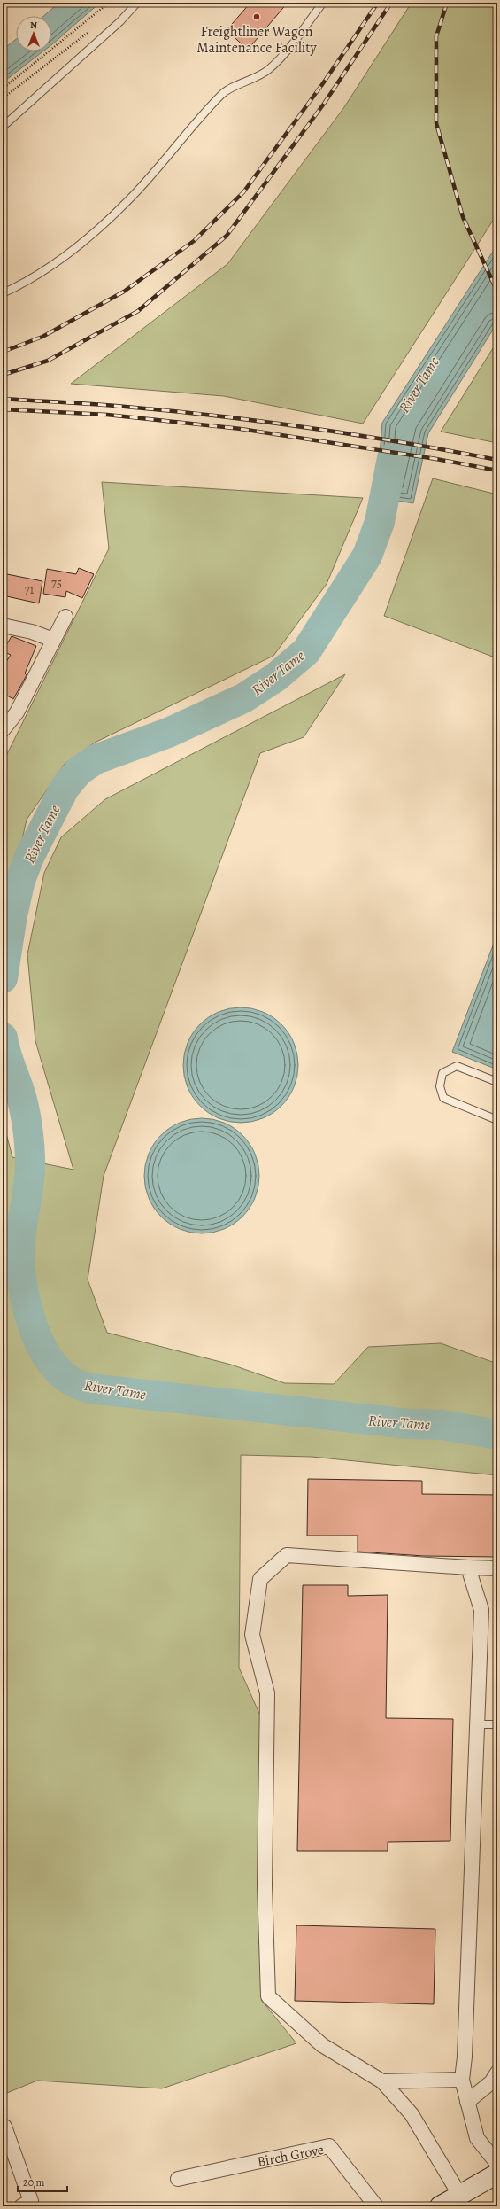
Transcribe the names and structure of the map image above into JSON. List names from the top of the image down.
{
  "streets": {
    "street": ["Birch Grove"]
  },
  "water": ["River Tame"],
  "places": ["Freightliner Wagon Maintenance Facility"],
  "house_numbers": ["75", "71"],
  "scale_bar": "20 m",
  "north": "top"
}
